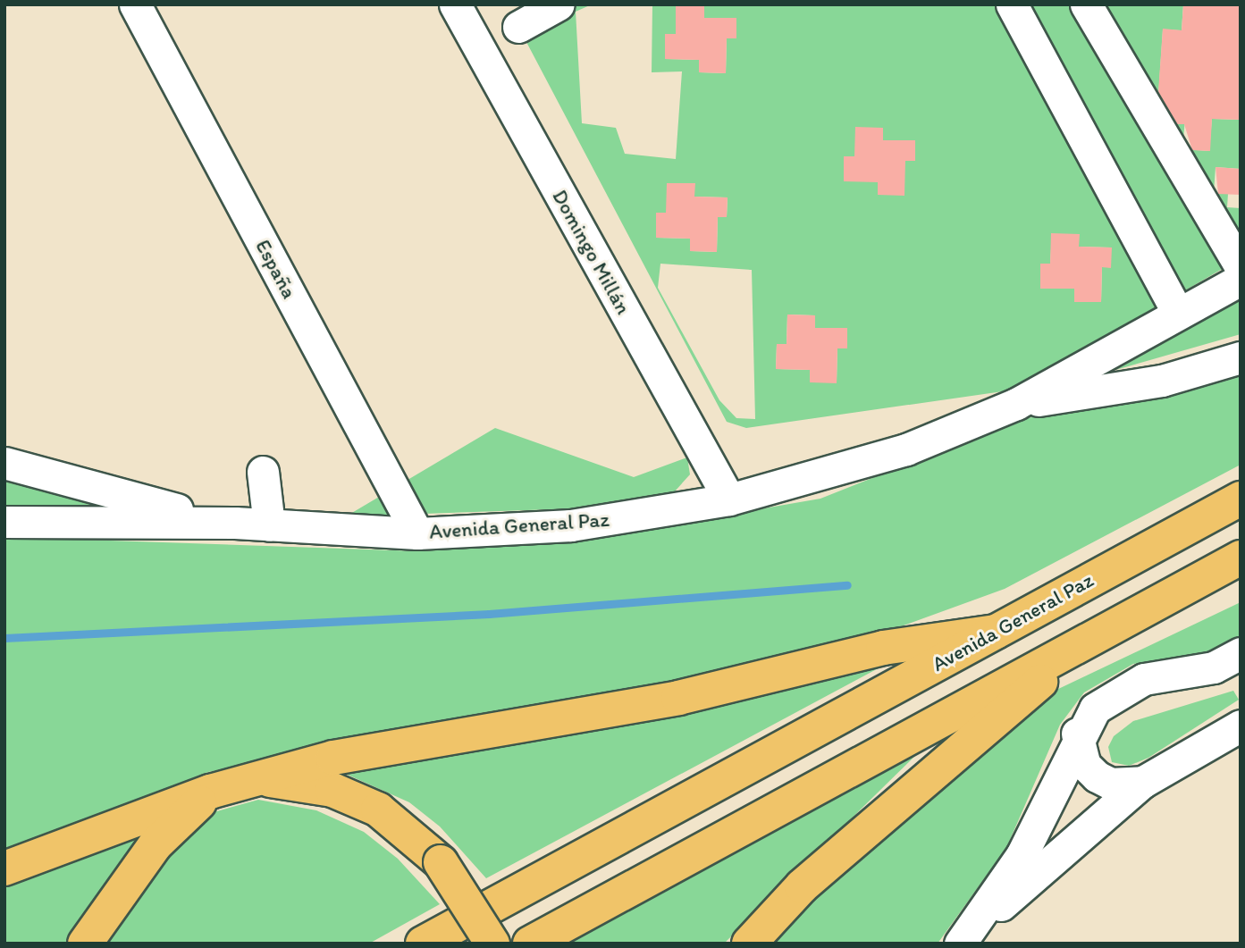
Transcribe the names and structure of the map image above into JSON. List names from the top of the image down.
{
  "streets": {
    "highway": ["Avenida General Paz"],
    "street": ["Domingo Millán", "España"]
  },
  "crossings": [
    ["Domingo Millán", "Avenida General Paz"],
    ["España", "Avenida General Paz"]
  ]
}
